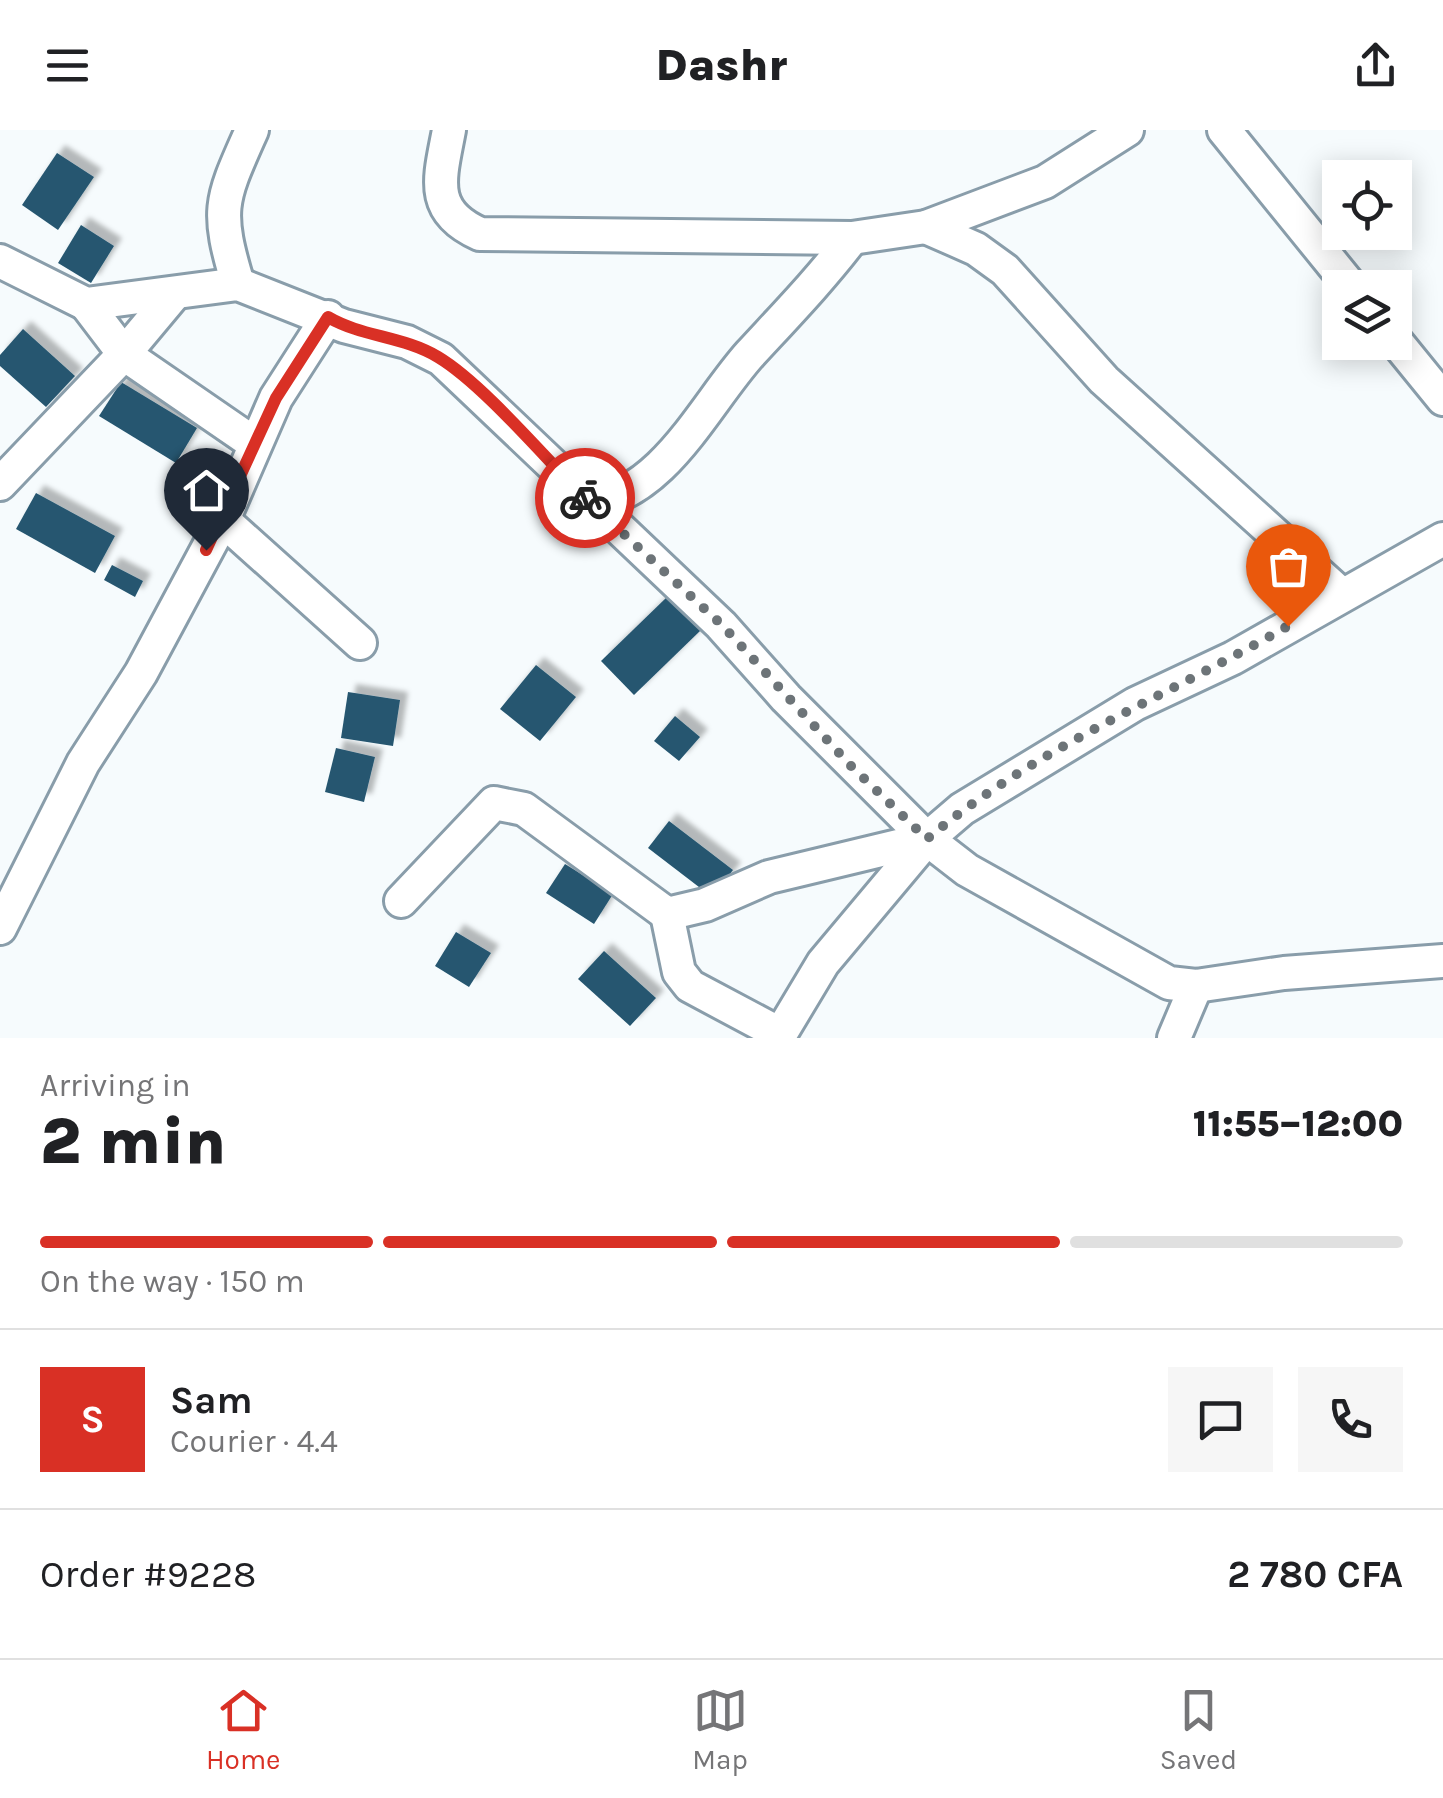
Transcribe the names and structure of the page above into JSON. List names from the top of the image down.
{
  "page": {
    "header": "Dashr",
    "heading": ["2 min", "Arriving in", "11:55–12:00"],
    "panel": [
      "Sam",
      "Courier · 4.4",
      "Order #9228",
      "2 780 CFA"
    ],
    "bar": "On the way · 150 m",
    "round": "S",
    "tabs": ["Home", "Map", "Saved"]
  }
}
